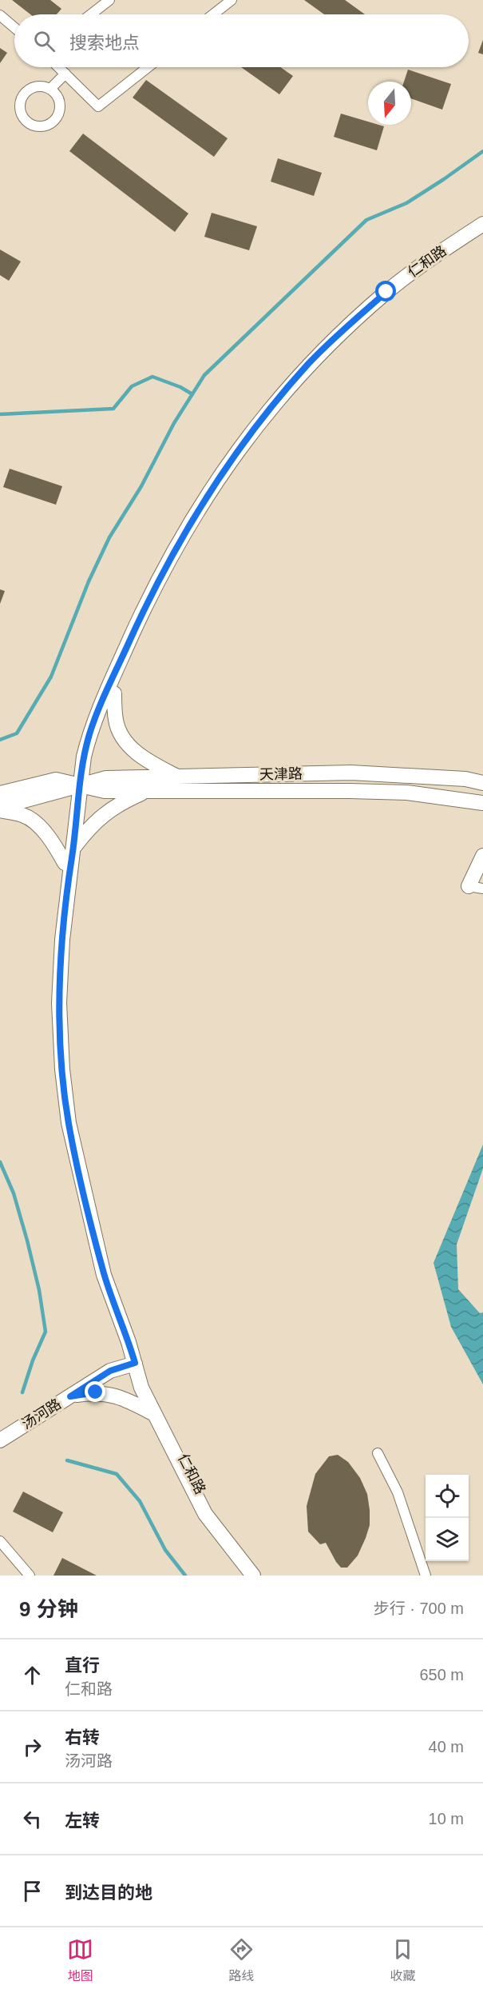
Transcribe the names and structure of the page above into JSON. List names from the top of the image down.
{
  "streets": {
    "street": ["仁和路", "天津路", "汤河路"]
  },
  "crossings": [
    ["仁和路", "天津路"],
    ["仁和路", "汤河路"]
  ],
  "north": "bottom",
  "page": {
    "search": "搜索地点",
    "heading": ["9 分钟", "步行 · 700 m"],
    "list": [
      ["直行", "仁和路", "650 m"],
      ["右转", "汤河路", "40 m"],
      ["左转", "10 m"],
      "到达目的地"
    ],
    "nav": ["地图", "路线", "收藏"]
  }
}
